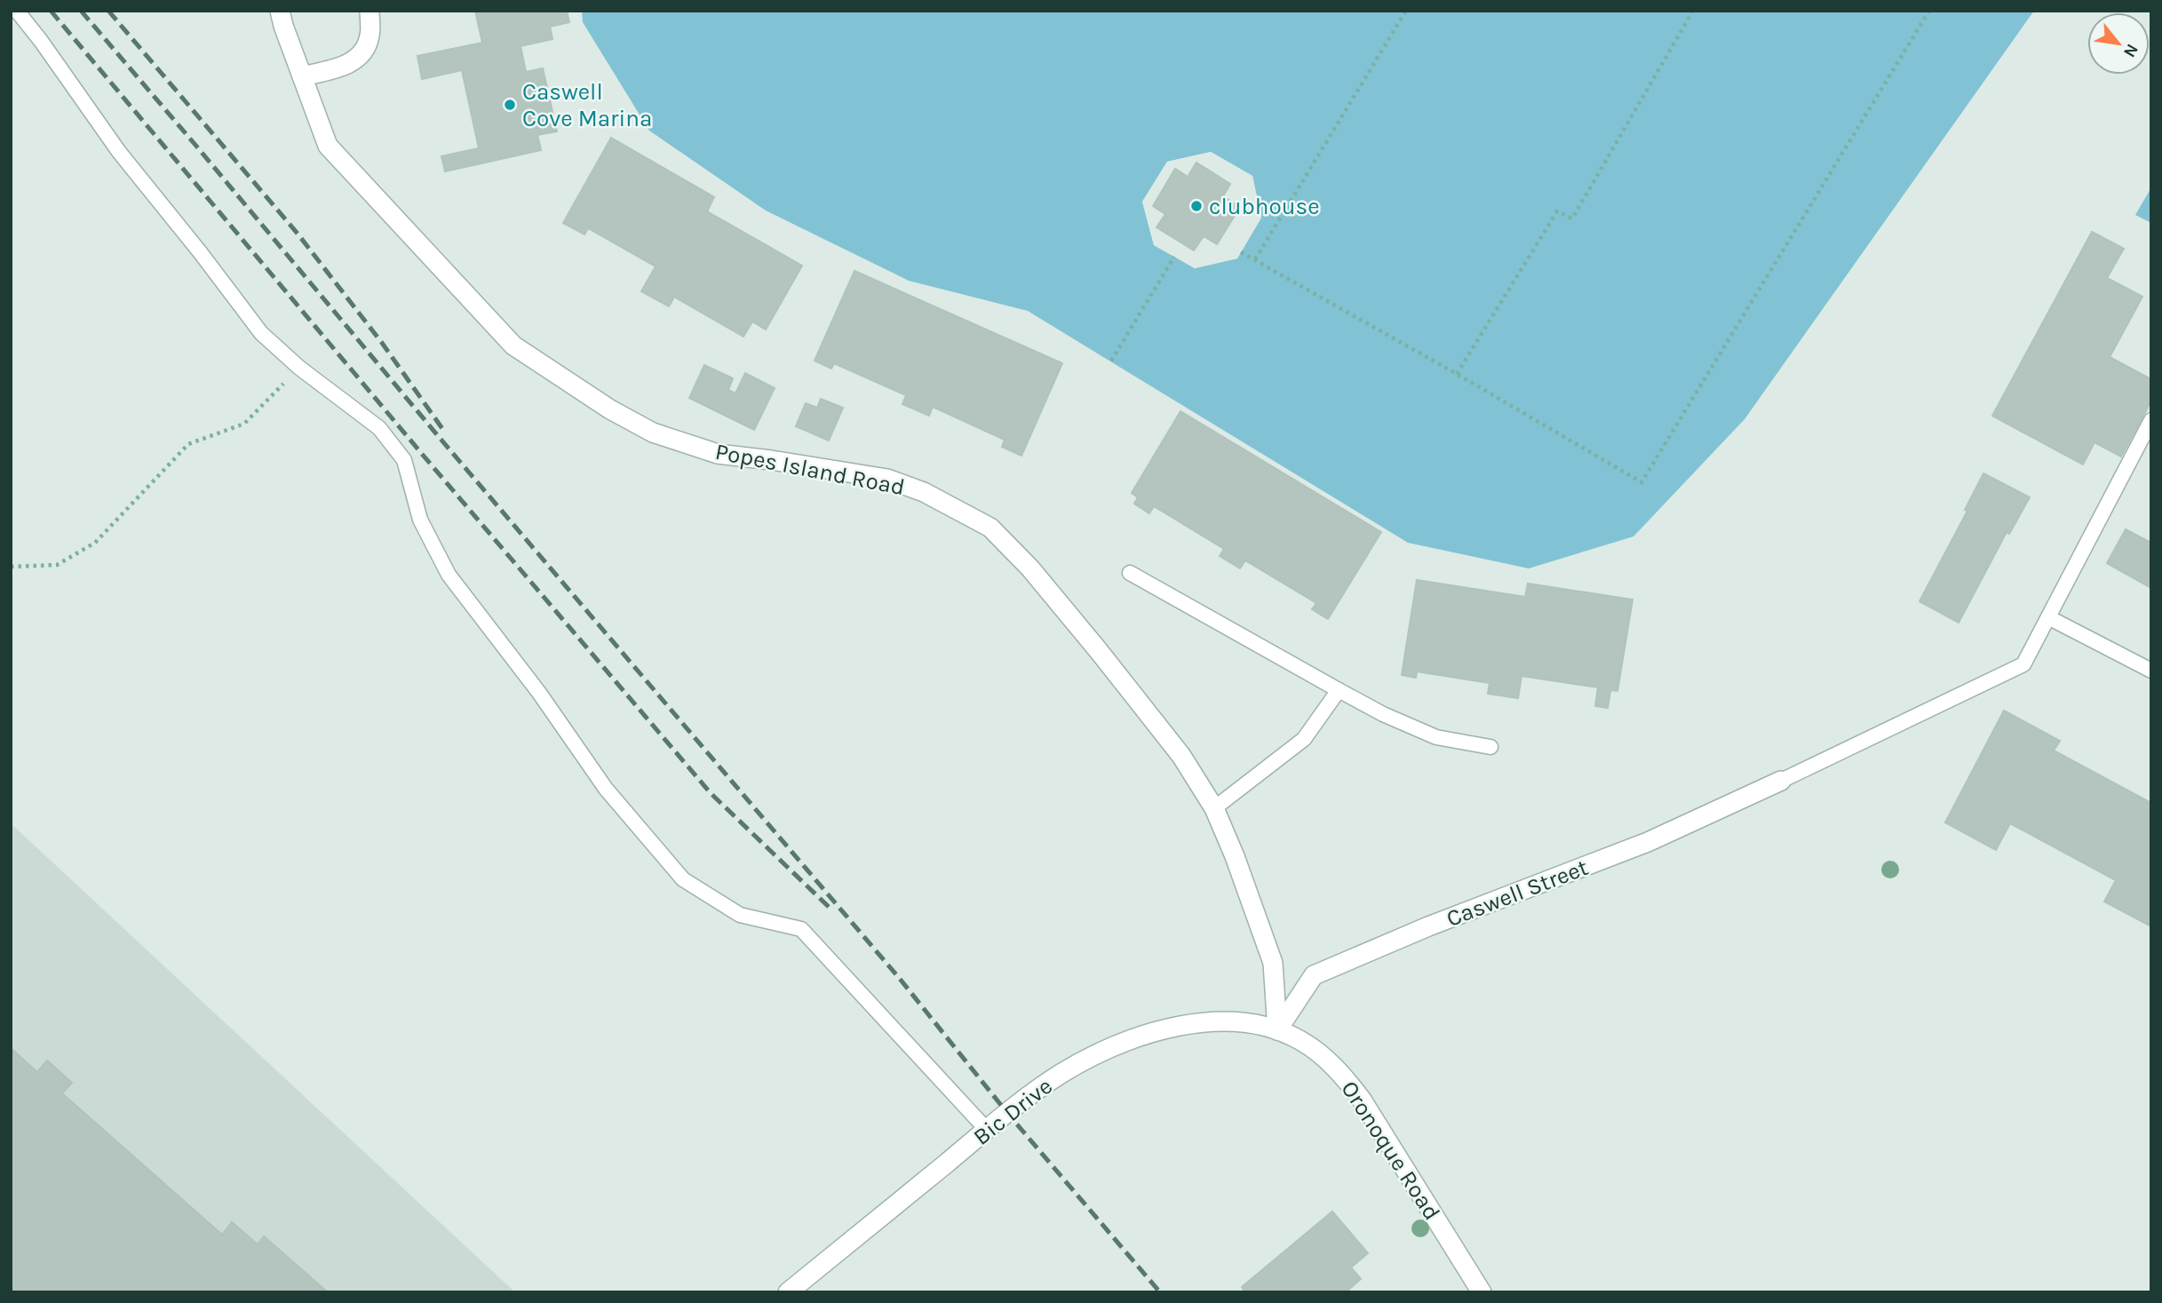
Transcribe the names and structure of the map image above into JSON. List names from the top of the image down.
{
  "streets": {
    "street": [
      "Popes Island Road",
      "Caswell Street",
      "Bic Drive",
      "Oronoque Road"
    ]
  },
  "crossings": [
    ["Popes Island Road", "Caswell Street"],
    ["Popes Island Road", "Bic Drive"],
    ["Popes Island Road", "Oronoque Road"],
    ["Caswell Street", "Bic Drive"],
    ["Caswell Street", "Oronoque Road"],
    ["Bic Drive", "Oronoque Road"]
  ],
  "places": ["Caswell Cove Marina", "clubhouse"],
  "north": "bottom right"
}
